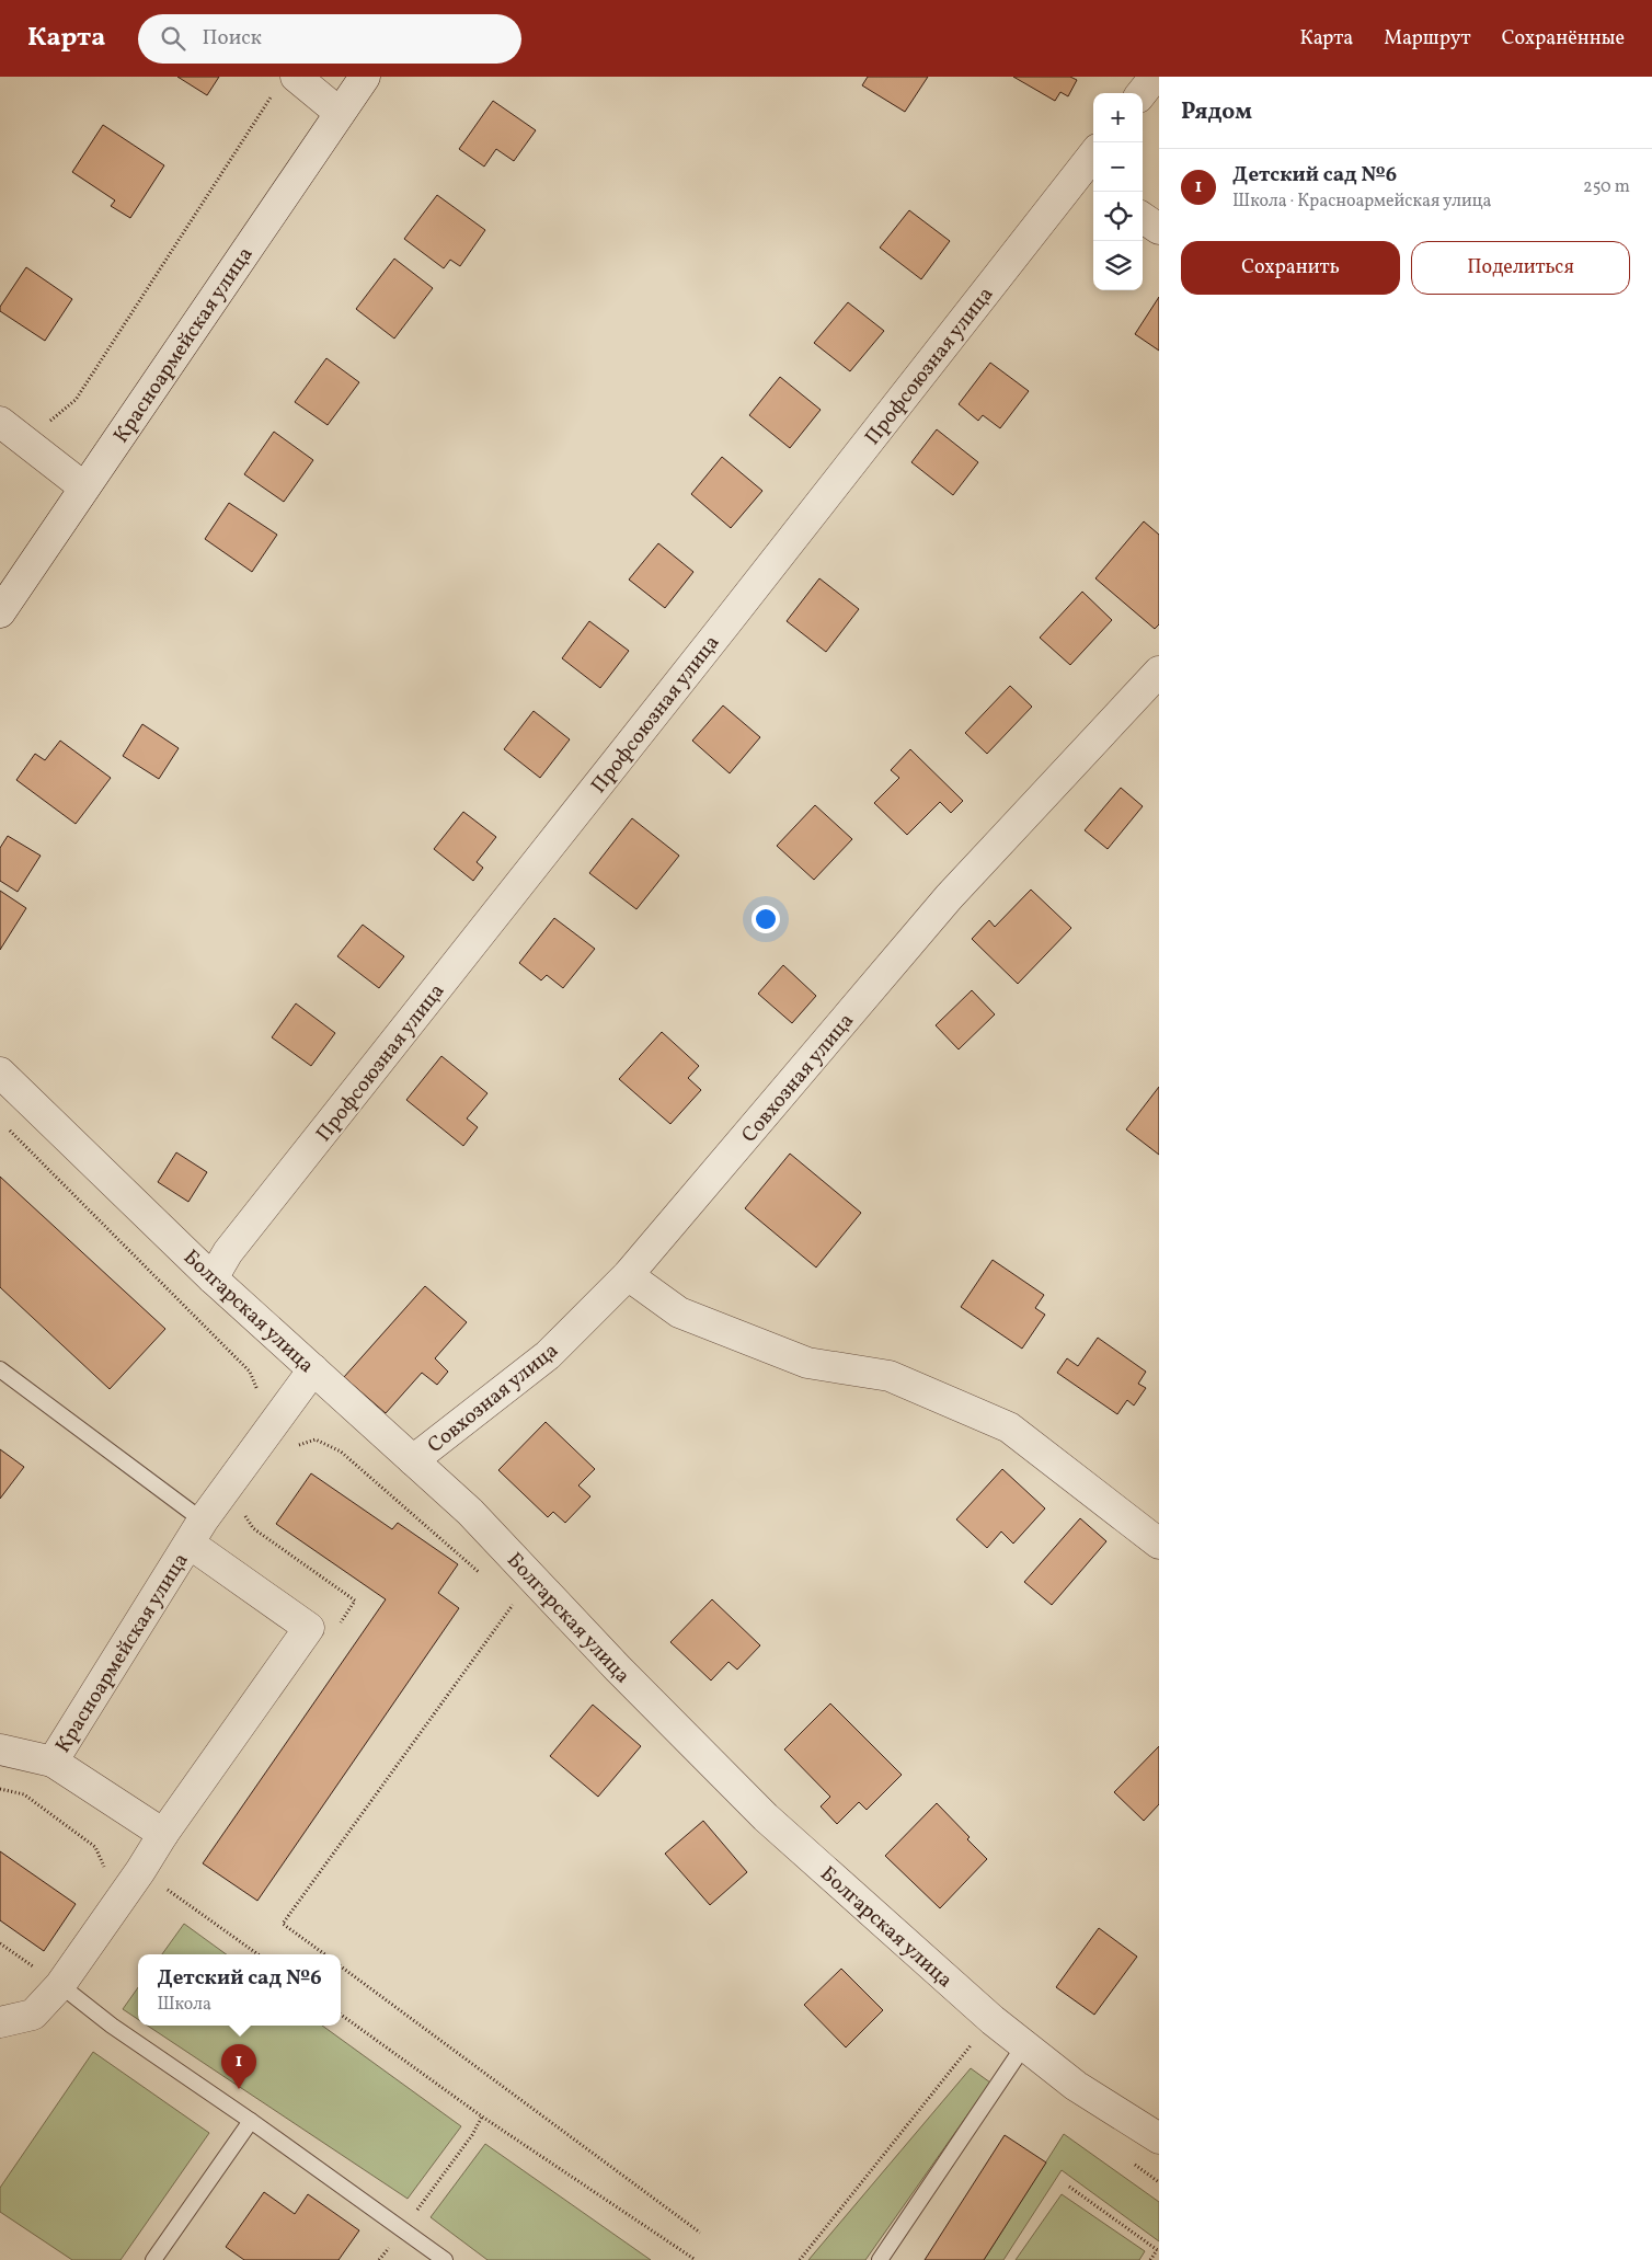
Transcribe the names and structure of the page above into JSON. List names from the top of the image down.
{
  "streets": {
    "street": [
      "Красноармейская улица",
      "Профсоюзная улица",
      "Совхозная улица",
      "Болгарская улица"
    ]
  },
  "crossings": [
    ["Красноармейская улица", "Болгарская улица"],
    ["Профсоюзная улица", "Болгарская улица"],
    ["Совхозная улица", "Болгарская улица"]
  ],
  "page": {
    "header": "Карта",
    "search": "Поиск",
    "nav": ["Карта", "Маршрут", "Сохранённые"],
    "heading": "Рядом",
    "map_buttons": ["+", "−"],
    "list": [
      {
        "mark": "1",
        "name": "Детский сад №6",
        "note": "Школа · Красноармейская улица",
        "value": "250 m"
      }
    ],
    "buttons": ["Сохранить", "Поделиться"],
    "popup": ["Детский сад №6", "Школа"],
    "pins": "1"
  }
}
